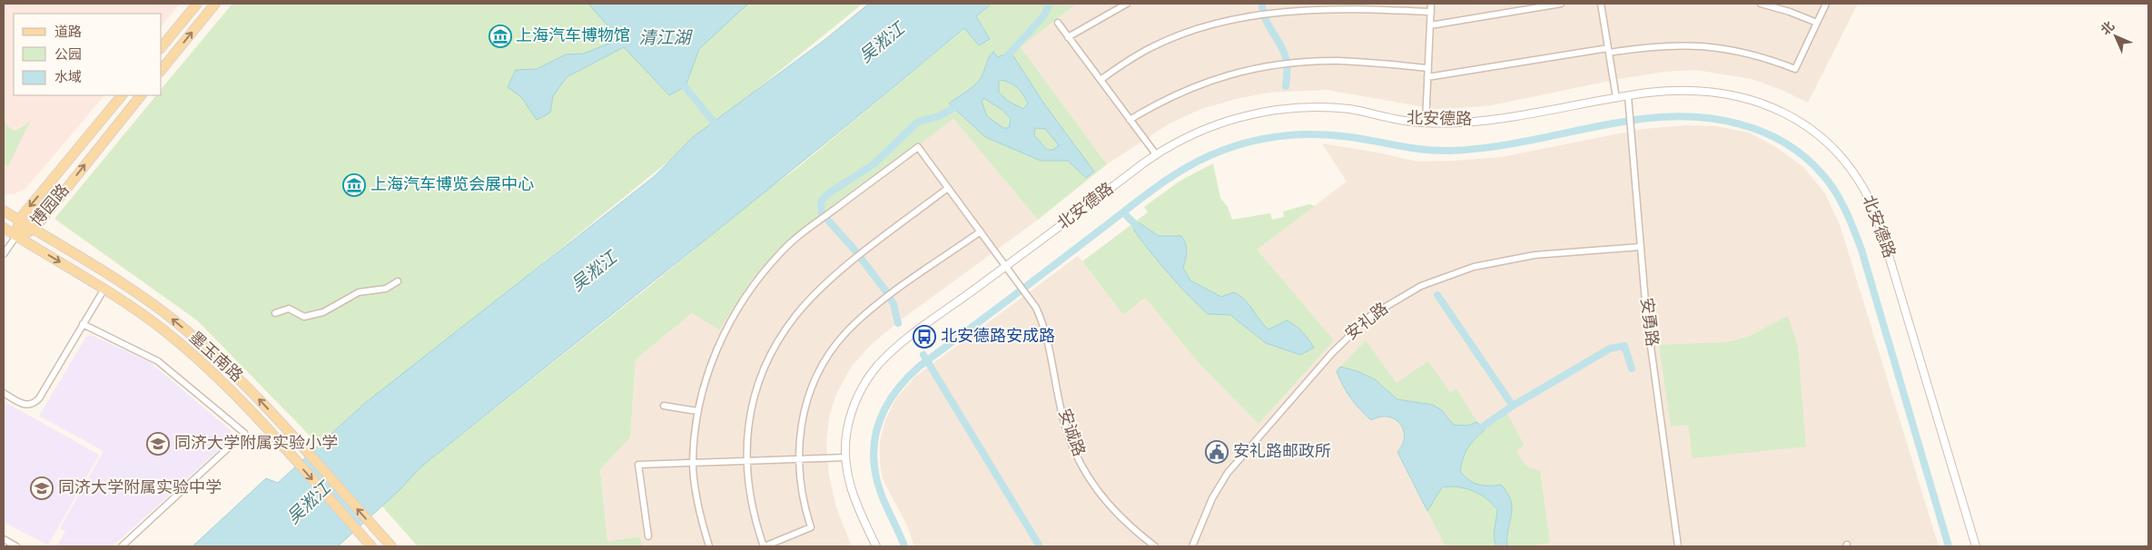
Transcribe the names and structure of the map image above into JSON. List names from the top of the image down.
{
  "streets": {
    "main road": ["博园路", "墨玉南路"],
    "street": [
      "北安德路",
      "安礼路",
      "安勇路",
      "安诚路"
    ]
  },
  "crossings": [
    ["北安德路", "安勇路"],
    ["北安德路", "安诚路"],
    ["博园路", "墨玉南路"],
    ["安礼路", "安勇路"]
  ],
  "water": ["清江湖", "吴淞江"],
  "places": {
    "museum": ["上海汽车博物馆", "上海汽车博览会展中心"],
    "bus stop": ["北安德路安成路"],
    "school or university": ["同济大学附属实验小学", "同济大学附属实验中学"],
    "public building": ["安礼路邮政所"]
  },
  "legend": ["道路", "公园", "水域"],
  "north": "top left"
}
